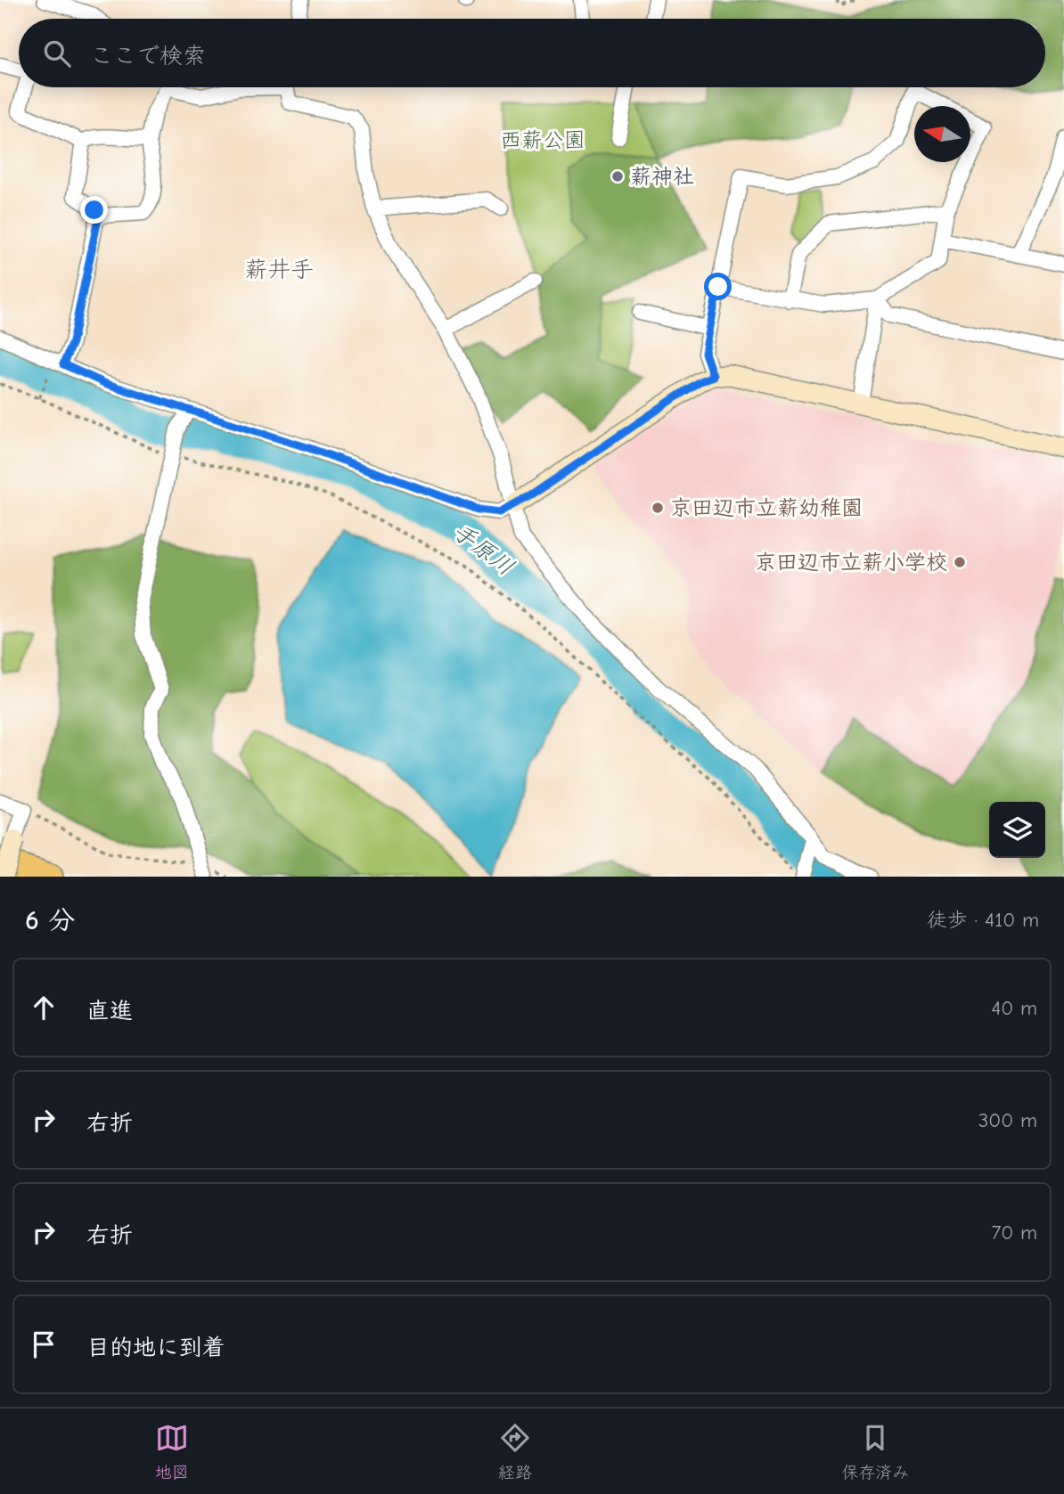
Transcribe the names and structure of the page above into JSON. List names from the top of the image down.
{
  "districts": ["薪井手"],
  "water": ["手原川"],
  "parks": ["西薪公園"],
  "places": ["薪神社", "京田辺市立薪幼稚園", "京田辺市立薪小学校"],
  "north": "left",
  "page": {
    "search": "ここで検索",
    "heading": ["6 分", "徒歩 · 410 m"],
    "list": [
      ["直進", "40 m"],
      ["右折", "300 m"],
      ["右折", "70 m"],
      "目的地に到着"
    ],
    "nav": ["地図", "経路", "保存済み"]
  }
}
